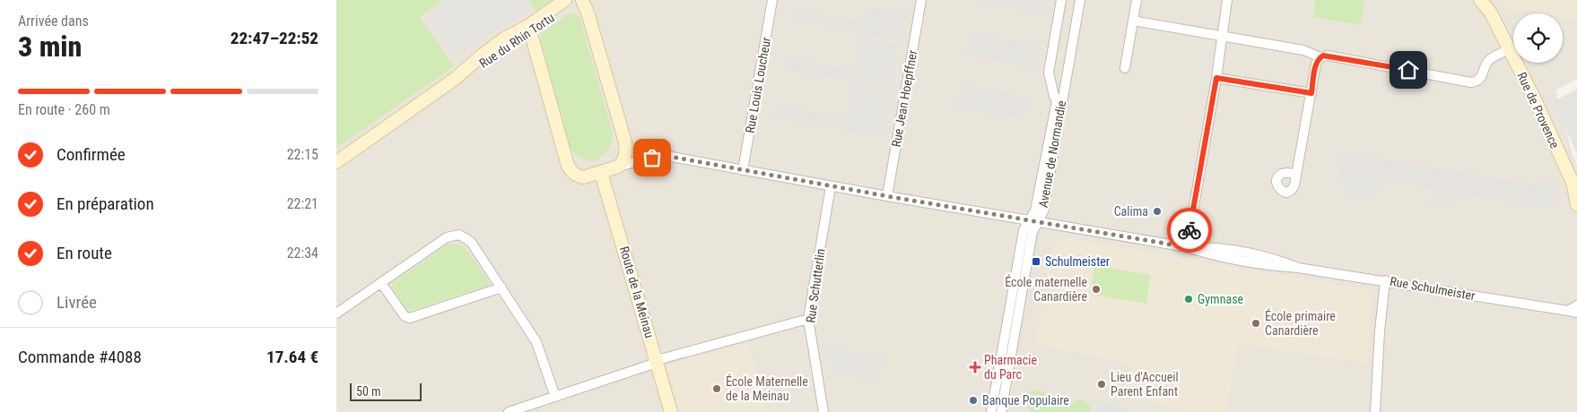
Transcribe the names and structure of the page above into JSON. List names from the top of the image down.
{
  "streets": {
    "street": [
      "Rue du Rhin Tortu",
      "Rue Louis Loucheur",
      "Rue Jean Hoepffner",
      "Rue de Provence",
      "Avenue de Normandie",
      "Rue Schutterlin",
      "Rue Schulmeister",
      "Route de la Meinau"
    ]
  },
  "crossings": [
    ["Rue Louis Loucheur", "Rue Schulmeister"],
    ["Rue Jean Hoepffner", "Rue Schulmeister"],
    ["Avenue de Normandie", "Rue Schulmeister"],
    ["Rue Schutterlin", "Rue Schulmeister"]
  ],
  "places": {
    "other": [
      "Calima",
      "École maternelle Canardière",
      "Gymnase",
      "École primaire Canardière",
      "Lieu d'Accueil Parent Enfant",
      "École Maternelle de la Meinau",
      "Banque Populaire"
    ],
    "transit": ["Schulmeister"],
    "health": ["Pharmacie du Parc"]
  },
  "scale_bar": "50 m",
  "page": {
    "heading": ["3 min", "Arrivée dans", "22:47–22:52"],
    "panel": ["Commande #4088", "17.64 €"],
    "bar": "En route · 260 m",
    "list": [
      ["Confirmée", "22:15"],
      ["En préparation", "22:21"],
      ["En route", "22:34"],
      "Livrée"
    ],
    "scale": "50 m"
  }
}
